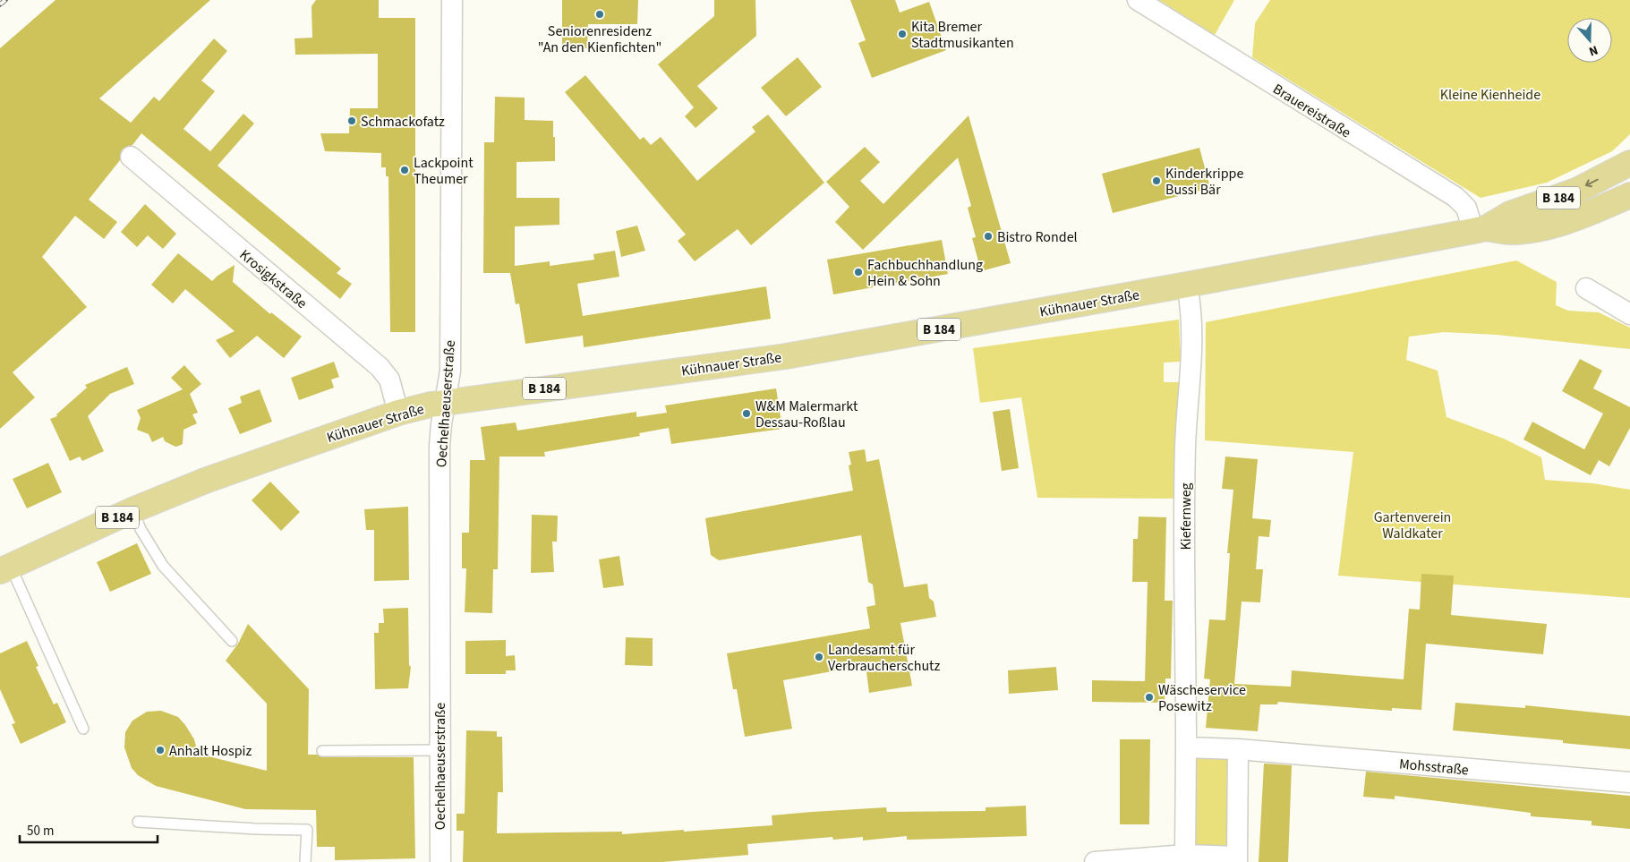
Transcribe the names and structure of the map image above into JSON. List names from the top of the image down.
{
  "streets": {
    "main road": ["B 184", "Kühnauer Straße"],
    "street": [
      "Brauereistraße",
      "Krosigkstraße",
      "Oechelhaeuserstraße",
      "Kiefernweg",
      "Mohsstraße"
    ]
  },
  "crossings": [
    ["Brauereistraße", "Kühnauer Straße"],
    ["Krosigkstraße", "Kühnauer Straße"],
    ["Kühnauer Straße", "Oechelhaeuserstraße"],
    ["Kühnauer Straße", "Kiefernweg"]
  ],
  "parks": ["Kleine Kienheide", "Gartenverein Waldkater"],
  "places": [
    "Seniorenresidenz \"An den Kienfichten\"",
    "Kita Bremer Stadtmusikanten",
    "Schmackofatz",
    "Lackpoint Theumer",
    "Kinderkrippe Bussi Bär",
    "Bistro Rondel",
    "Fachbuchhandlung Hein & Sohn",
    "W&M Malermarkt Dessau-Roßlau",
    "Landesamt für Verbraucherschutz",
    "Wäscheservice Posewitz",
    "Anhalt Hospiz"
  ],
  "scale_bar": "50 m",
  "north": "bottom"
}
